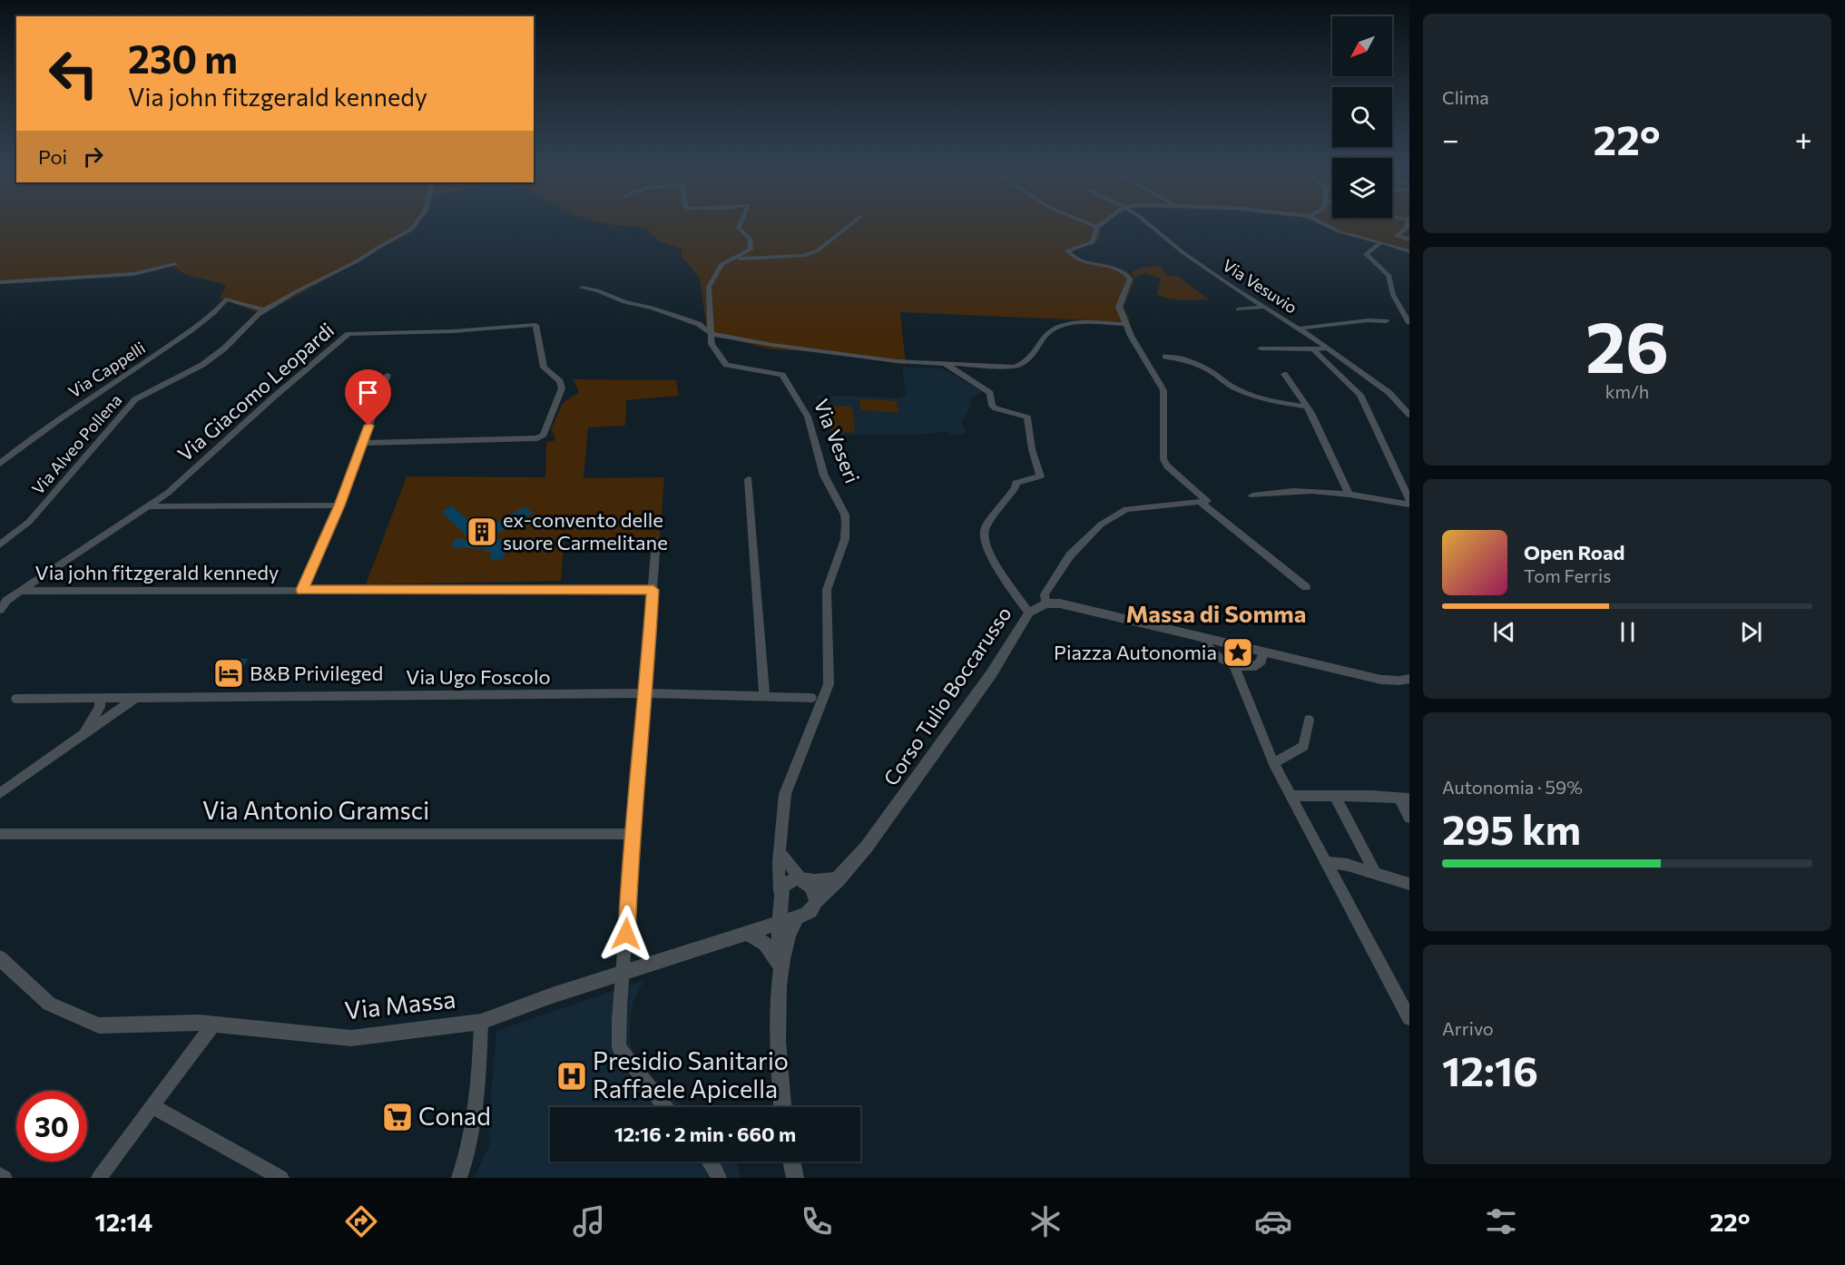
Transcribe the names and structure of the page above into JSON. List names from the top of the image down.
{
  "streets": {
    "street": [
      "Via Vesuvio",
      "Via Cappelli",
      "Via Giacomo Leopardi",
      "Via Veseri",
      "Via Alveo Pollena",
      "Via john fitzgerald kennedy",
      "Via Ugo Foscolo",
      "Corso Tulio Boccarusso",
      "Via Antonio Gramsci",
      "Via Massa"
    ]
  },
  "crossings": [
    ["Via Cappelli", "Via Alveo Pollena"],
    ["Via Giacomo Leopardi", "Via john fitzgerald kennedy"],
    ["Via Veseri", "Corso Tulio Boccarusso"],
    ["Via Veseri", "Via Massa"],
    ["Corso Tulio Boccarusso", "Via Massa"]
  ],
  "districts": ["Massa di Somma"],
  "places": {
    "building": ["ex-convento delle suore Carmelitane"],
    "place": ["Piazza Autonomia"],
    "hotel": ["B&B Privileged"],
    "hospital": ["Presidio Sanitario Raffaele Apicella"],
    "supermarket": ["Conad"]
  },
  "north": "bottom left",
  "page": {
    "tile": [
      "Clima",
      ["26", "km/h"],
      ["Autonomia · 59%", "295 km"],
      ["Arrivo", "12:16"]
    ],
    "turn": ["230 m", "Via john fitzgerald kennedy"],
    "heat": ["−", "22°", "+"],
    "then": "Poi",
    "song": ["Open Road", "Tom Ferris"],
    "limit": "30",
    "trip": "12:16 · 2 min · 660 m",
    "tabs": ["12:14", "22°"]
  }
}
